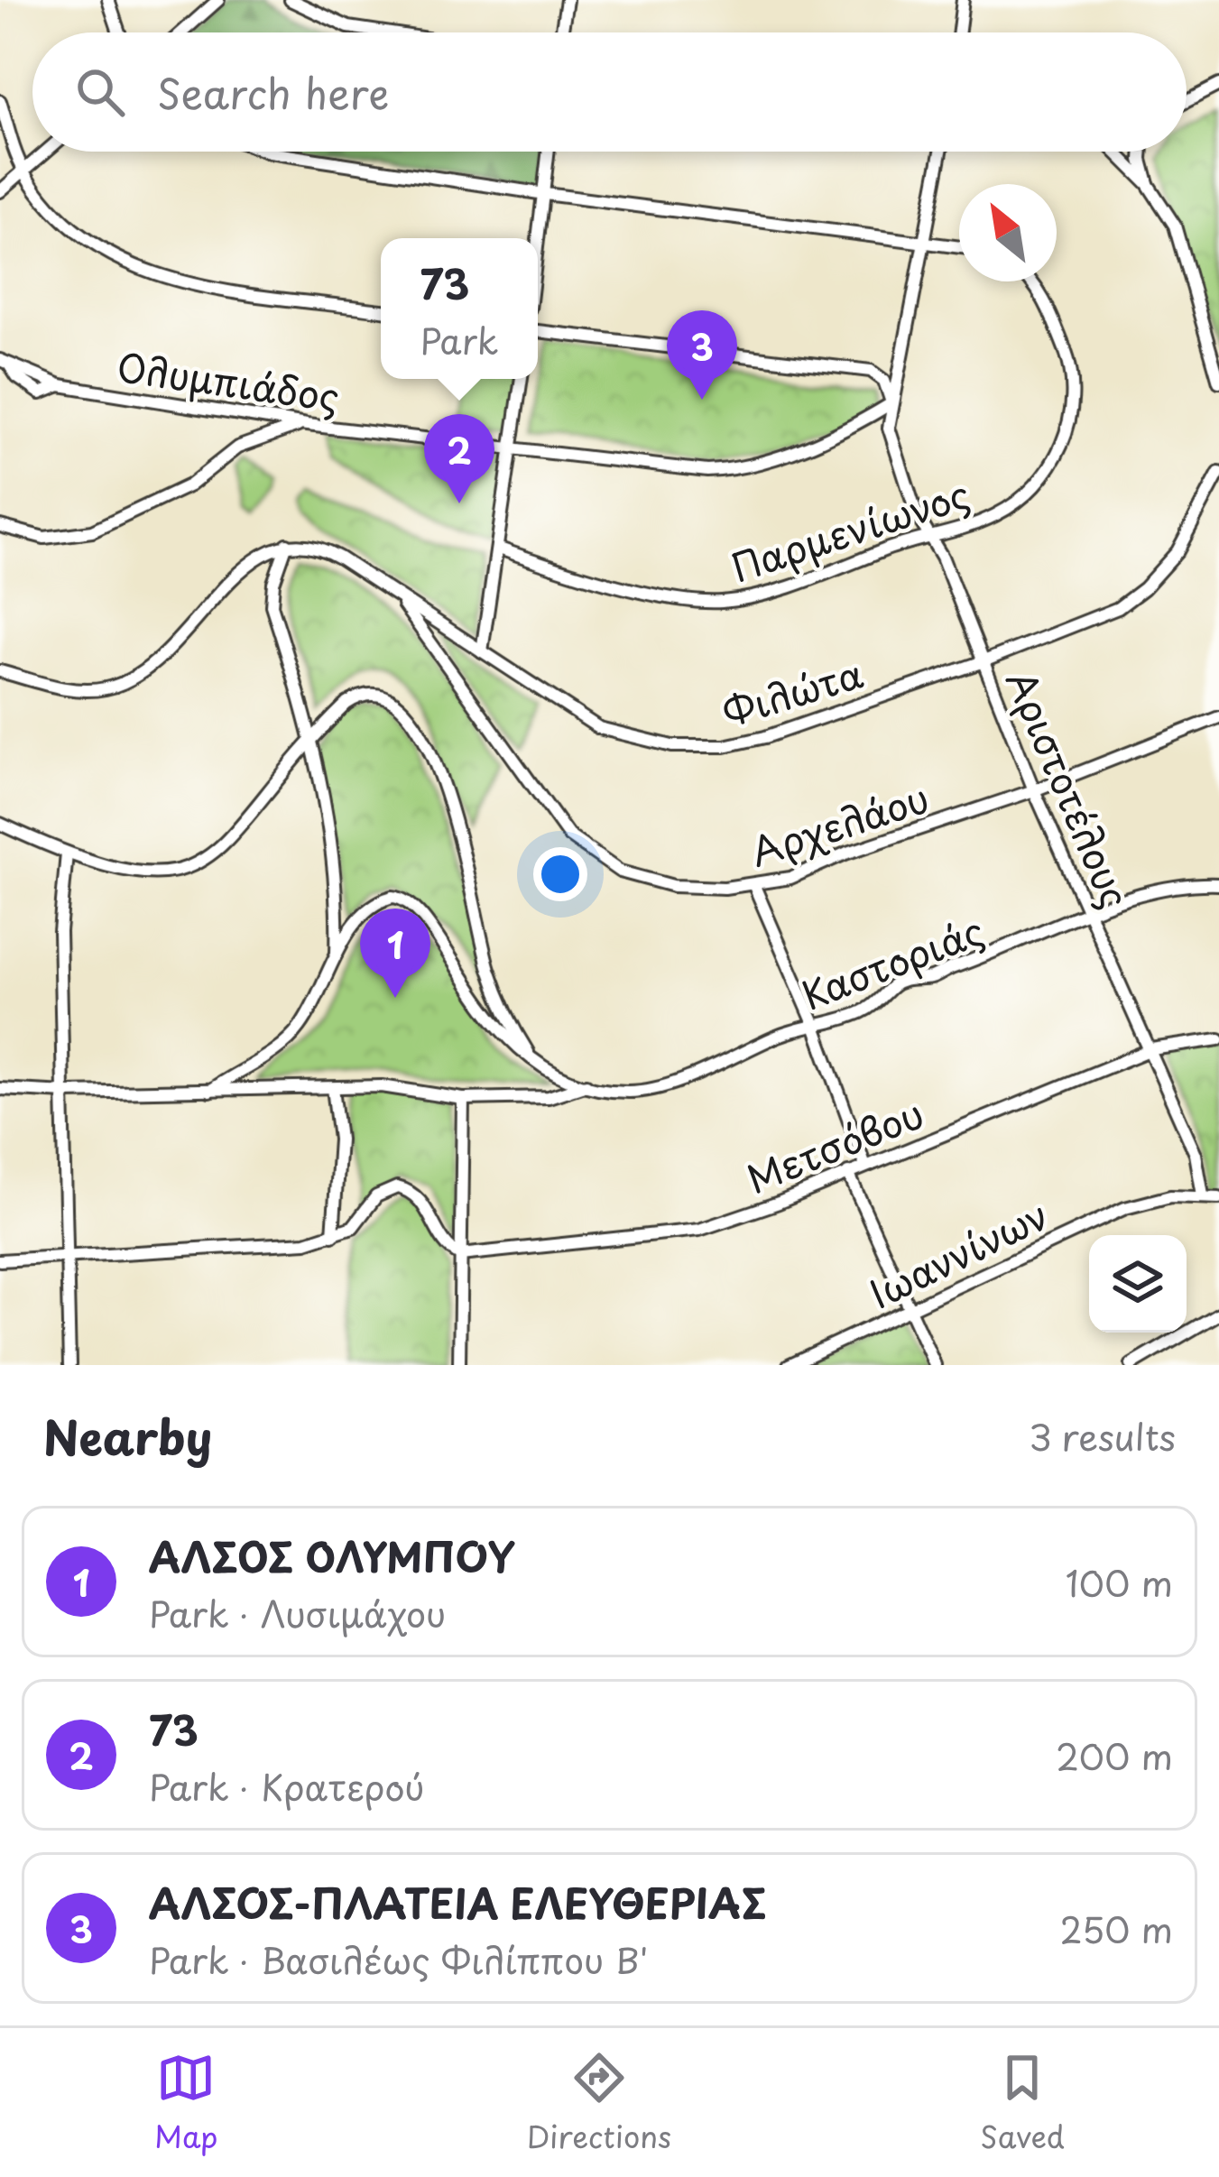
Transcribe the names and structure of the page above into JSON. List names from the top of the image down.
{
  "streets": {
    "street": [
      "Ολυμπιάδος",
      "Παρμενίωνος",
      "Φιλώτα",
      "Αριστοτέλους",
      "Αρχελάου",
      "Καστοριάς",
      "Μετσόβου",
      "Ιωαννίνων"
    ]
  },
  "crossings": [
    ["Ολυμπιάδος", "Αριστοτέλους"],
    ["Παρμενίωνος", "Αριστοτέλους"],
    ["Φιλώτα", "Αριστοτέλους"],
    ["Φιλώτα", "Αρχελάου"],
    ["Αριστοτέλους", "Αρχελάου"],
    ["Αριστοτέλους", "Καστοριάς"],
    ["Αριστοτέλους", "Μετσόβου"],
    ["Αριστοτέλους", "Ιωαννίνων"]
  ],
  "north": "top left",
  "page": {
    "search": "Search here",
    "popup": ["73", "Park"],
    "pins": ["3", "2", "1"],
    "heading": ["Nearby", "3 results"],
    "list": [
      {
        "mark": "1",
        "name": "ΑΛΣΟΣ ΟΛΥΜΠΟΥ",
        "note": "Park · Λυσιμάχου",
        "value": "100 m"
      },
      {
        "mark": "2",
        "name": "73",
        "note": "Park · Κρατερού",
        "value": "200 m"
      },
      {
        "mark": "3",
        "name": "ΑΛΣΟΣ-ΠΛΑΤΕΙΑ ΕΛΕΥΘΕΡΙΑΣ",
        "note": "Park · Βασιλέως Φιλίππου Β'",
        "value": "250 m"
      }
    ],
    "nav": ["Map", "Directions", "Saved"]
  }
}
